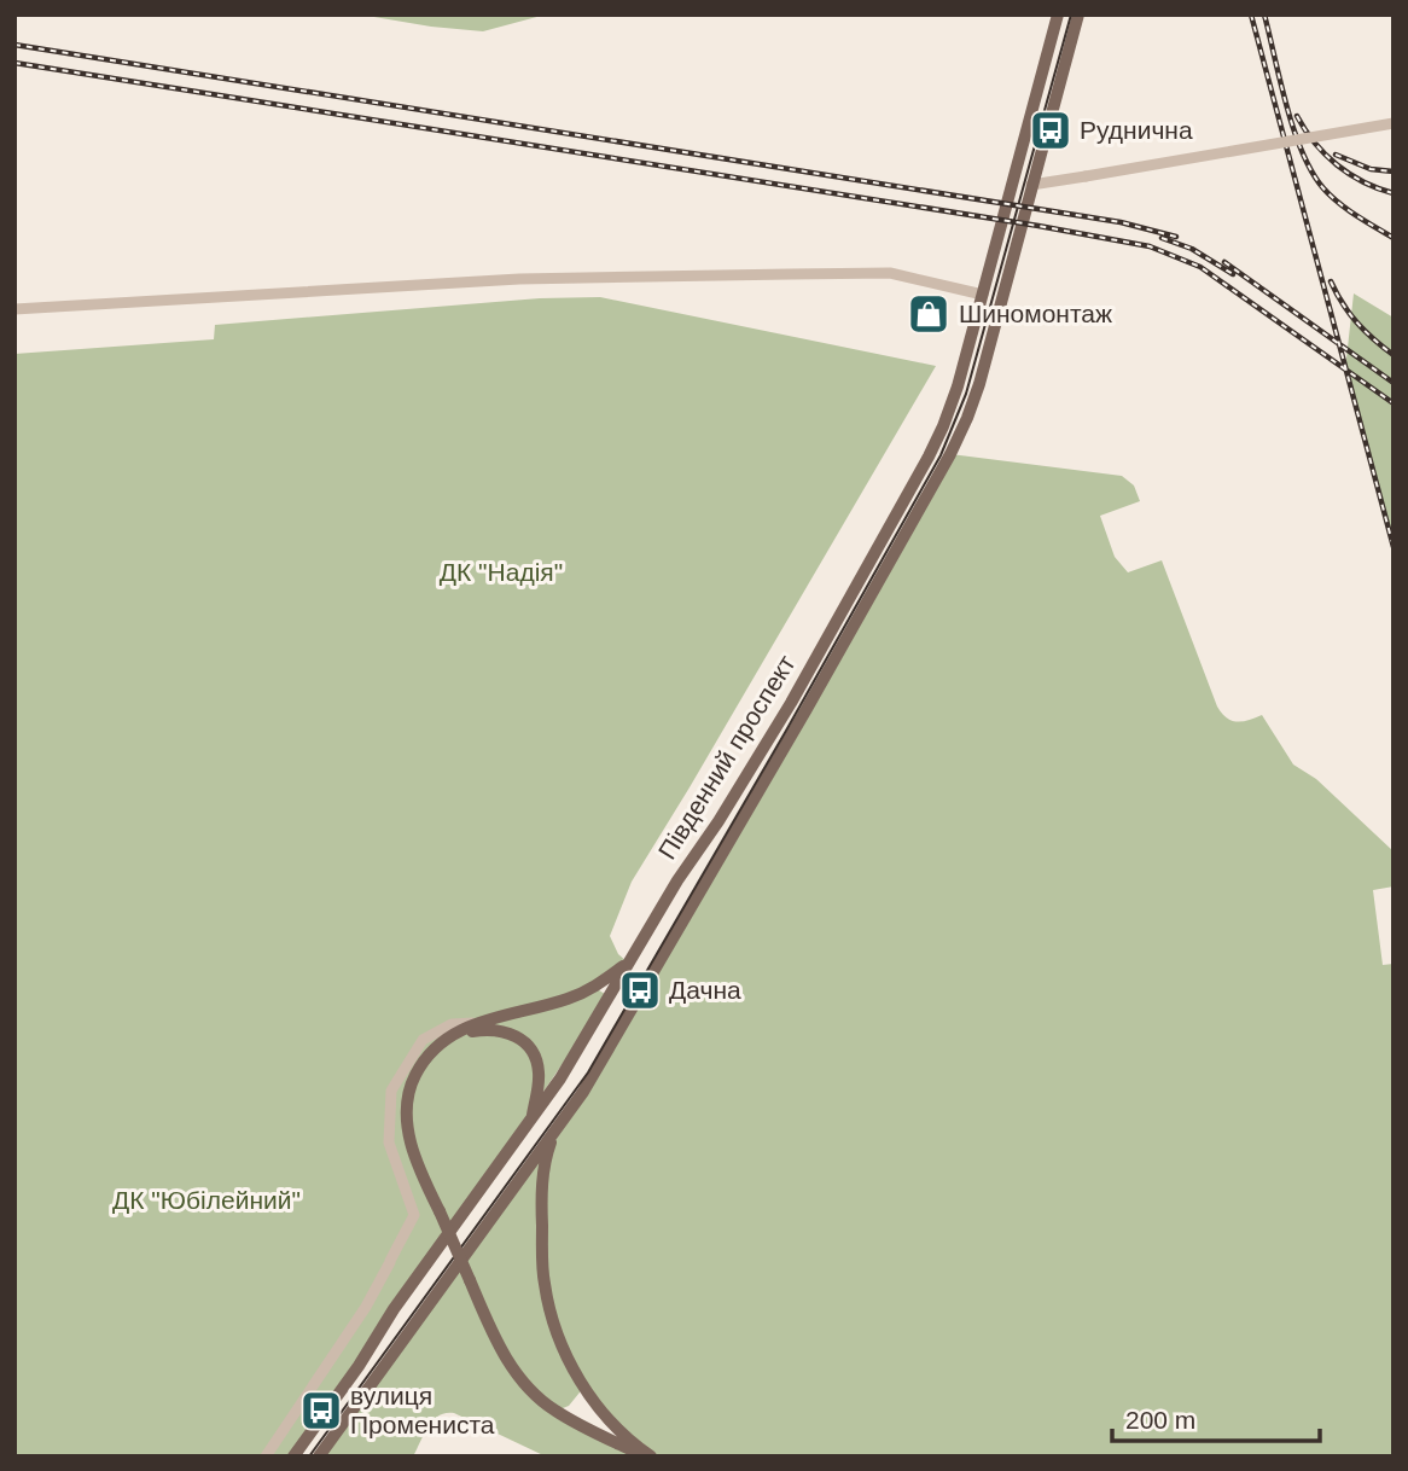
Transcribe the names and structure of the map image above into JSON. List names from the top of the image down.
{
  "streets": {
    "main road": ["Південний проспект"]
  },
  "parks": ["ДК \"Надія\"", "ДК \"Юбілейний\""],
  "places": {
    "bus stop": ["Руднична", "Дачна", "вулиця Промениста"],
    "shop": ["Шиномонтаж"]
  },
  "scale_bar": "200 m"
}
